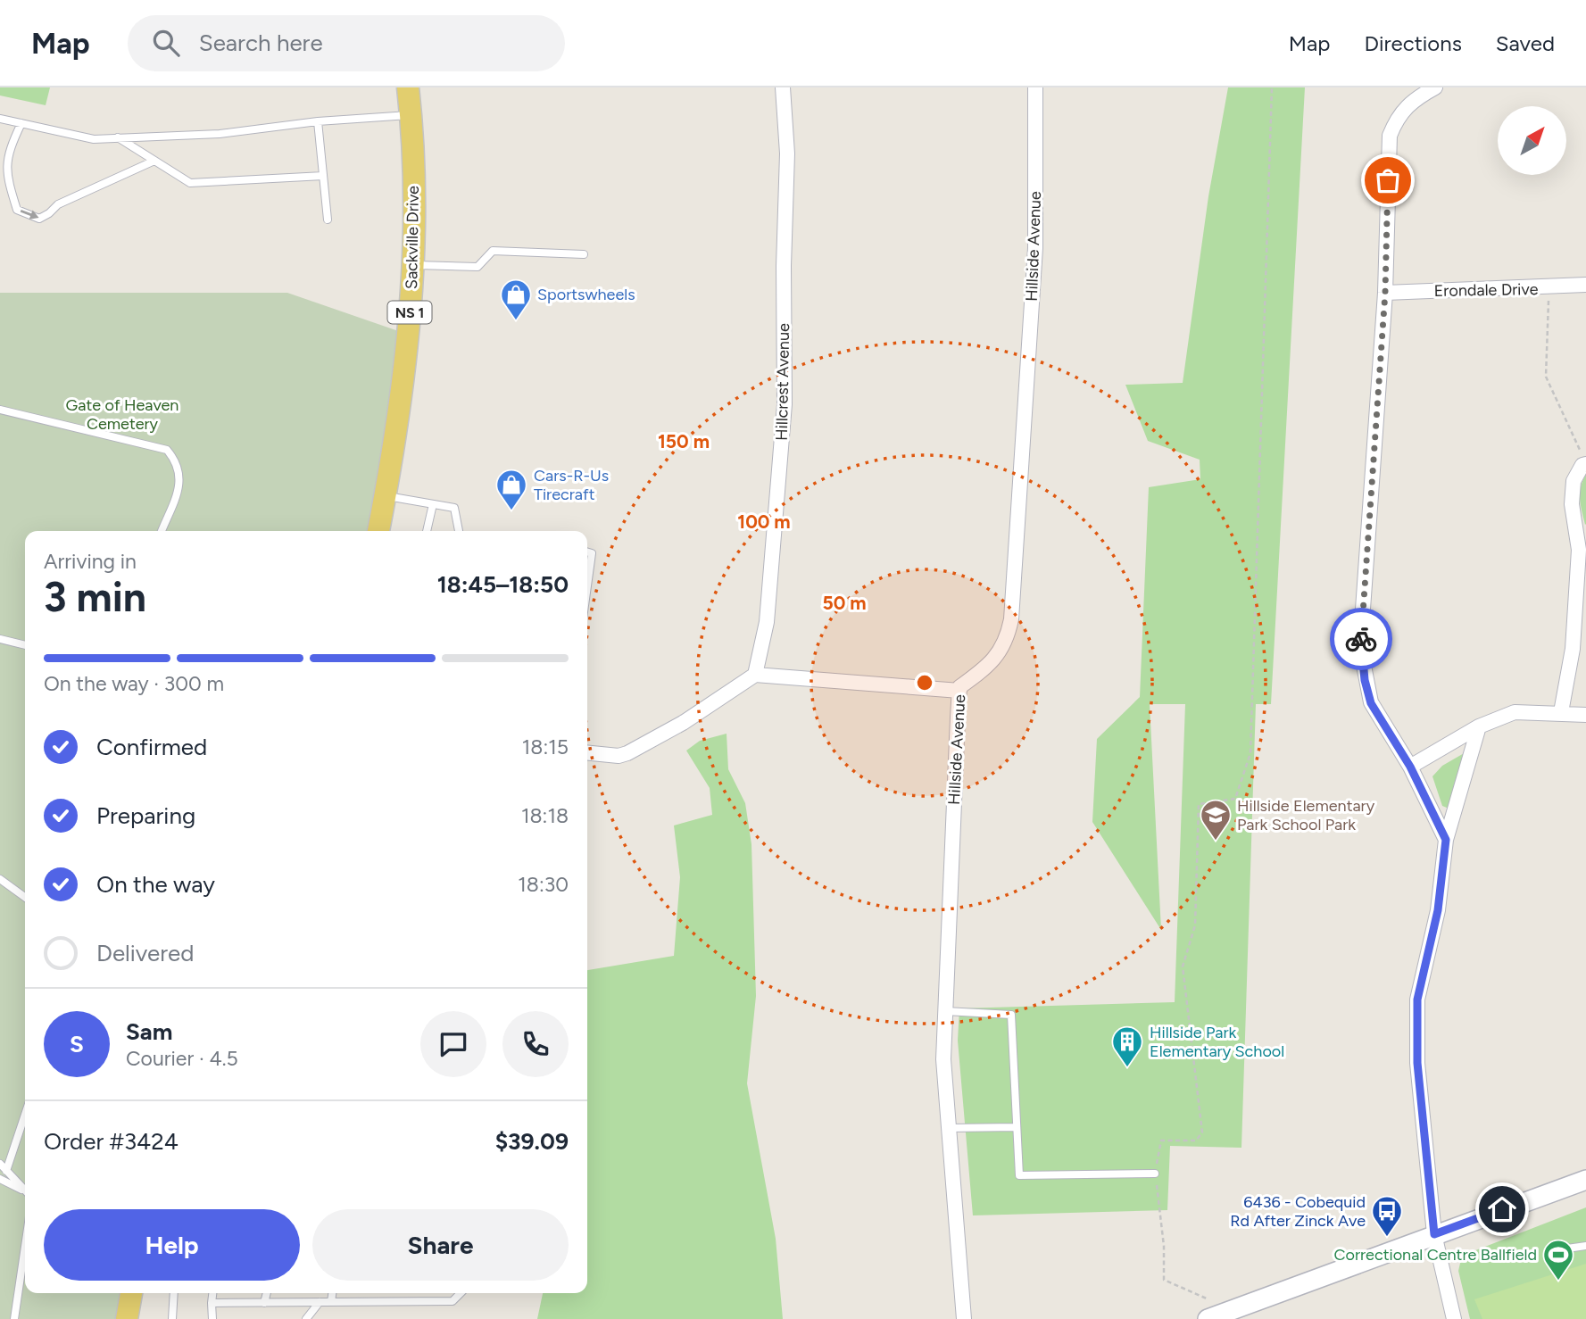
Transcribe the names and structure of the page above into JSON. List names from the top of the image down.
{
  "streets": {
    "main road": ["Sackville Drive", "NS 1"],
    "street": ["Hillside Avenue", "Erondale Drive", "Hillcrest Avenue"]
  },
  "parks": ["Gate of Heaven Cemetery"],
  "places": {
    "shop": ["Sportswheels", "Cars-R-Us Tirecraft"],
    "school or university": ["Hillside Elementary Park School Park"],
    "building": ["Hillside Park Elementary School"],
    "bus stop": ["6436 - Cobequid Rd After Zinck Ave"],
    "sports": ["Correctional Centre Ballfield"]
  },
  "north": "top right",
  "page": {
    "header": "Map",
    "search": "Search here",
    "nav": ["Map", "Directions", "Saved"],
    "heading": ["3 min", "Arriving in", "18:45–18:50"],
    "panel": [
      "Sam",
      "Courier · 4.5",
      "Order #3424",
      "$39.09"
    ],
    "bar": "On the way · 300 m",
    "list": [
      ["Confirmed", "18:15"],
      ["Preparing", "18:18"],
      ["On the way", "18:30"],
      "Delivered"
    ],
    "round": "S",
    "buttons": ["Help", "Share"]
  },
  "rings": ["150 m", "100 m", "50 m"]
}
